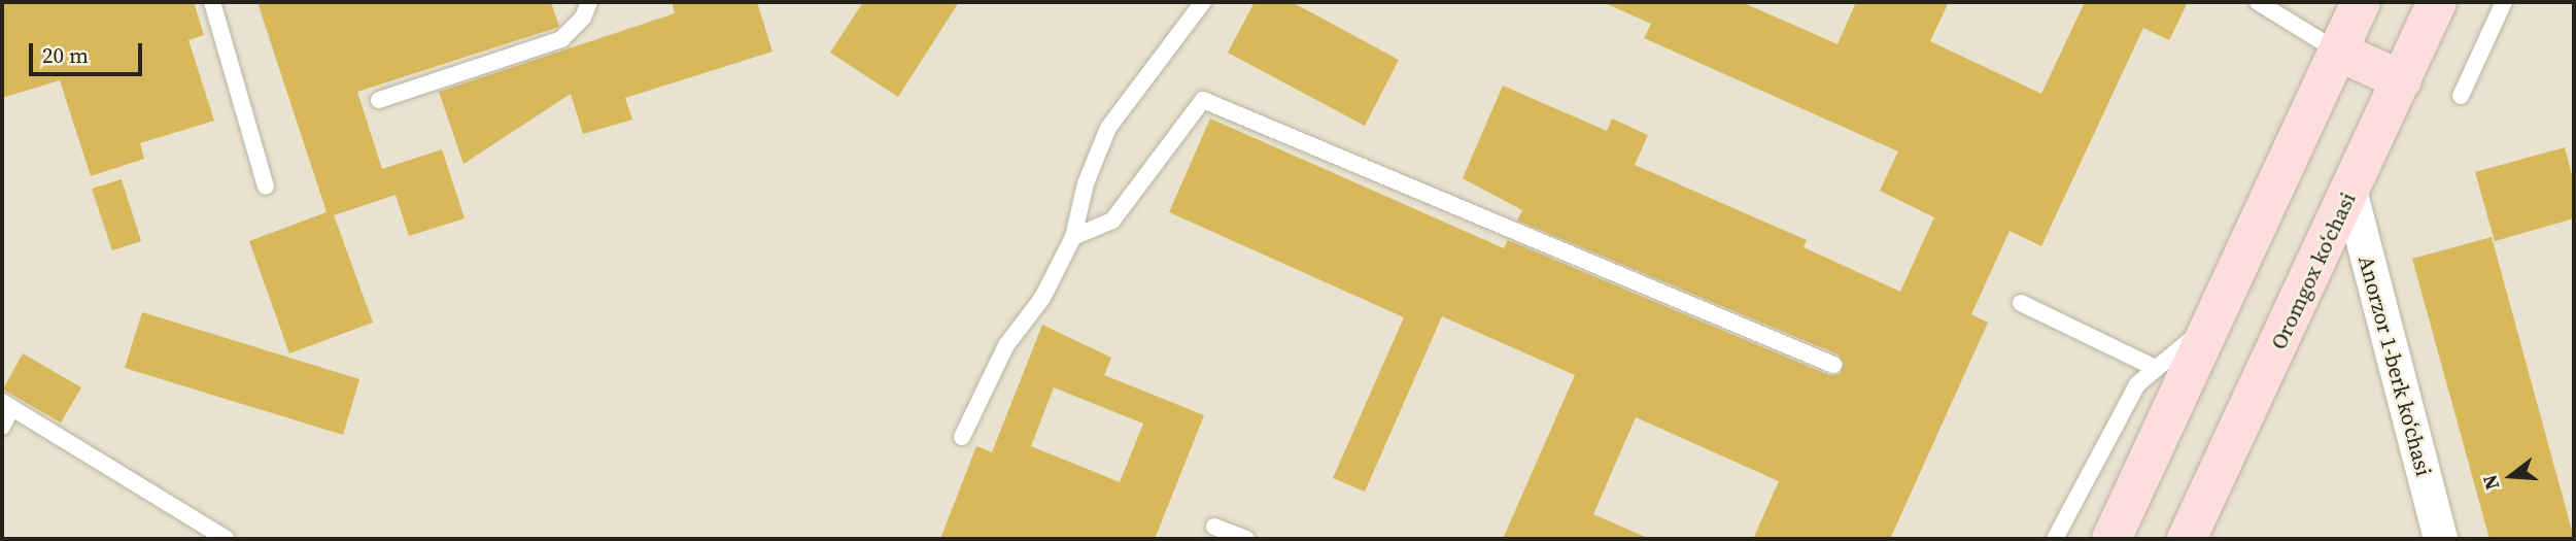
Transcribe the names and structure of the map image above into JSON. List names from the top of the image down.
{
  "streets": {
    "main road": ["Oromgox ko‘chasi"],
    "street": ["Anorzor 1-berk koʻchasi"]
  },
  "crossings": [
    ["Oromgox ko‘chasi", "Anorzor 1-berk koʻchasi"]
  ],
  "scale_bar": "20 m",
  "north": "left"
}
